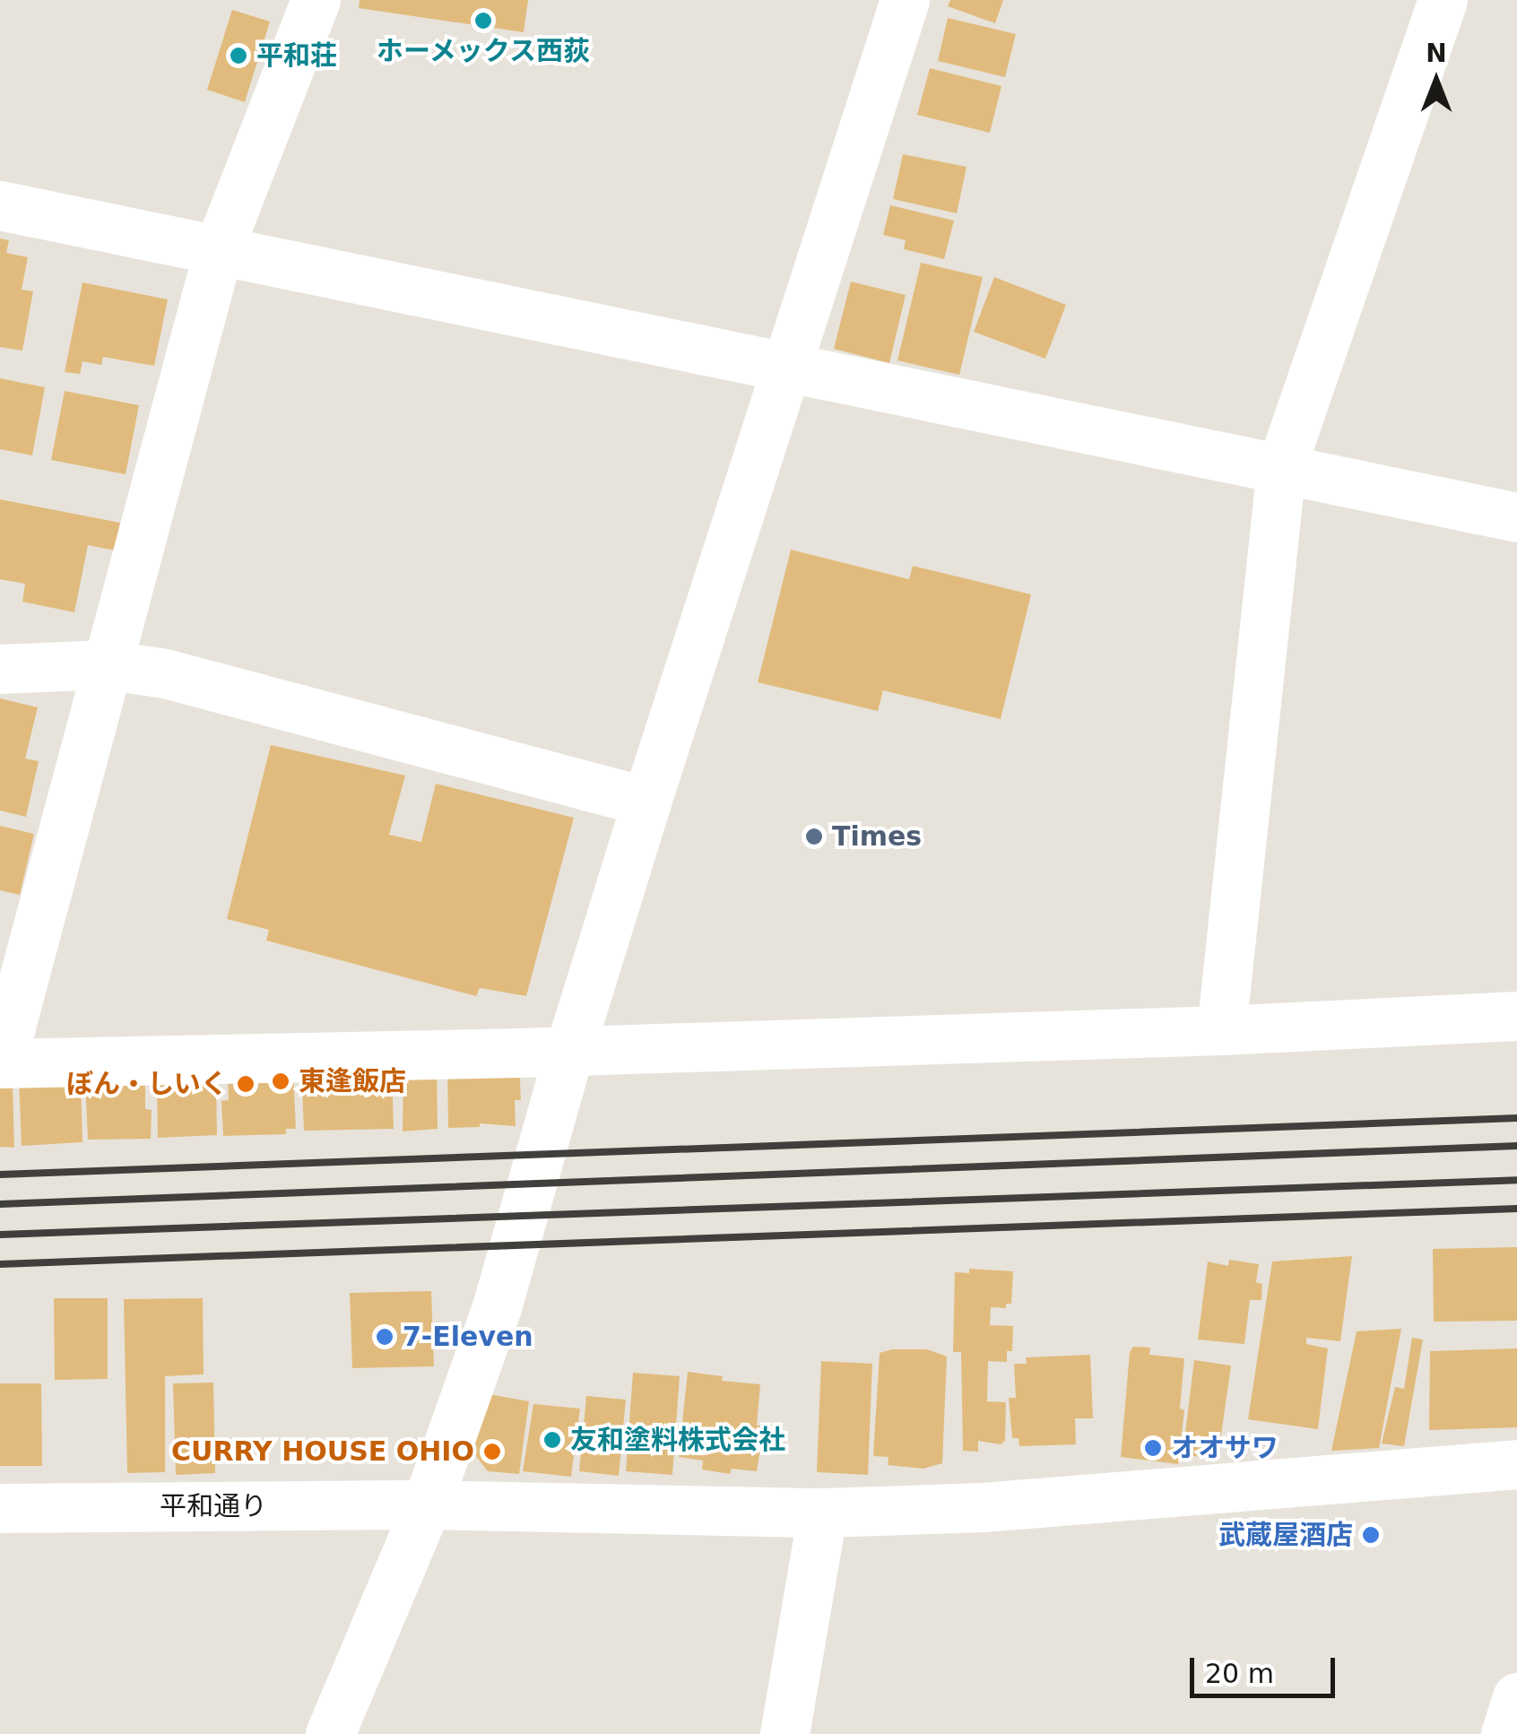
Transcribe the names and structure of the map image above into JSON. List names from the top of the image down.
{
  "streets": {
    "street": ["平和通り"]
  },
  "places": [
    "ホーメックス西荻",
    "平和荘",
    "Times",
    "東逢飯店",
    "ぼん・しいく",
    "7-Eleven",
    "友和塗料株式会社",
    "オオサワ",
    "CURRY HOUSE OHIO",
    "武蔵屋酒店"
  ],
  "scale_bar": "20 m",
  "north": "top"
}
